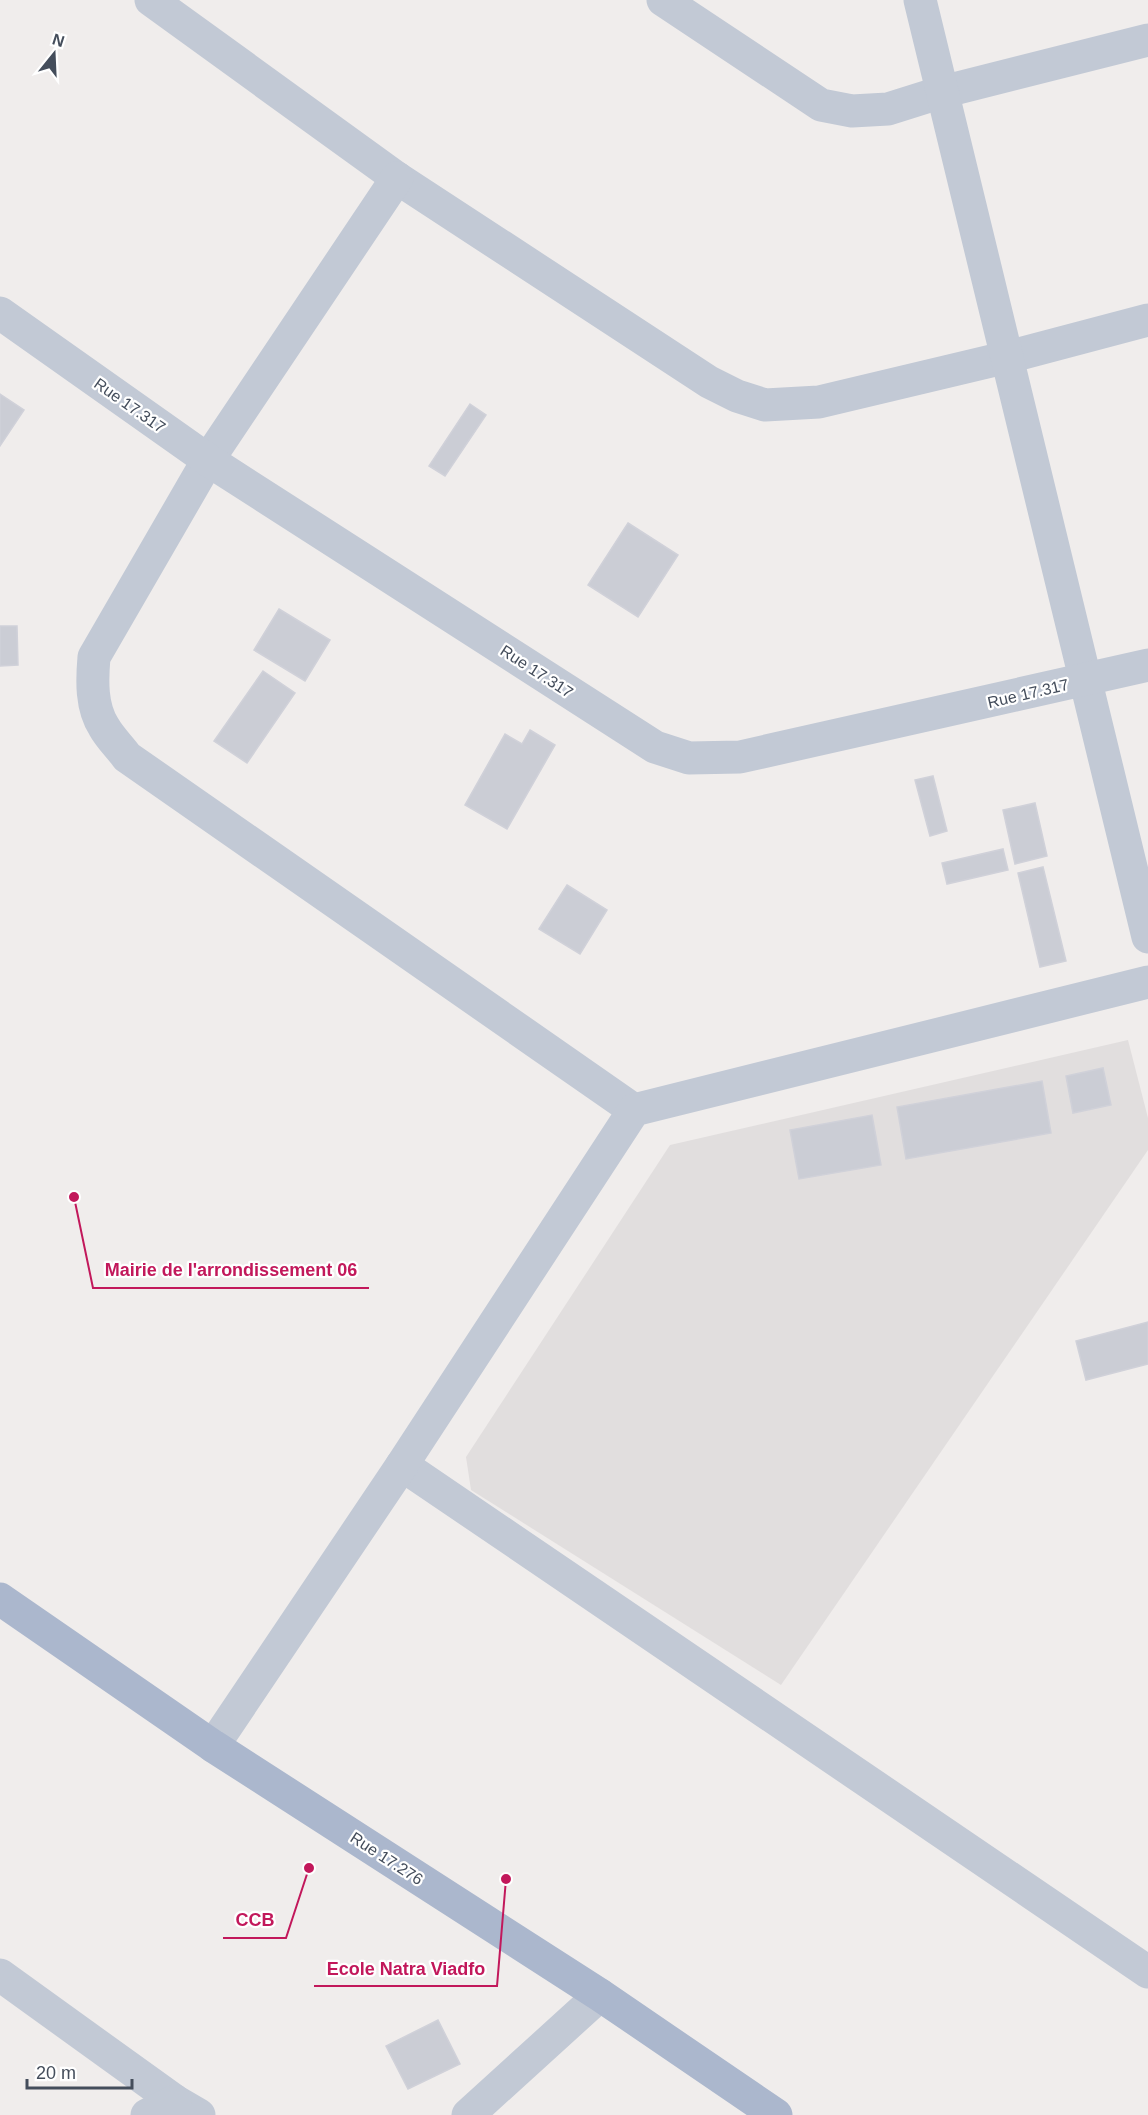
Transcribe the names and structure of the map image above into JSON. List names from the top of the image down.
{
  "streets": {
    "main road": ["Rue 17.276"],
    "street": ["Rue 17.317"]
  },
  "places": ["Mairie de l'arrondissement 06", "CCB", "Ecole Natra Viadfo"],
  "scale_bar": "20 m",
  "north": "top"
}
